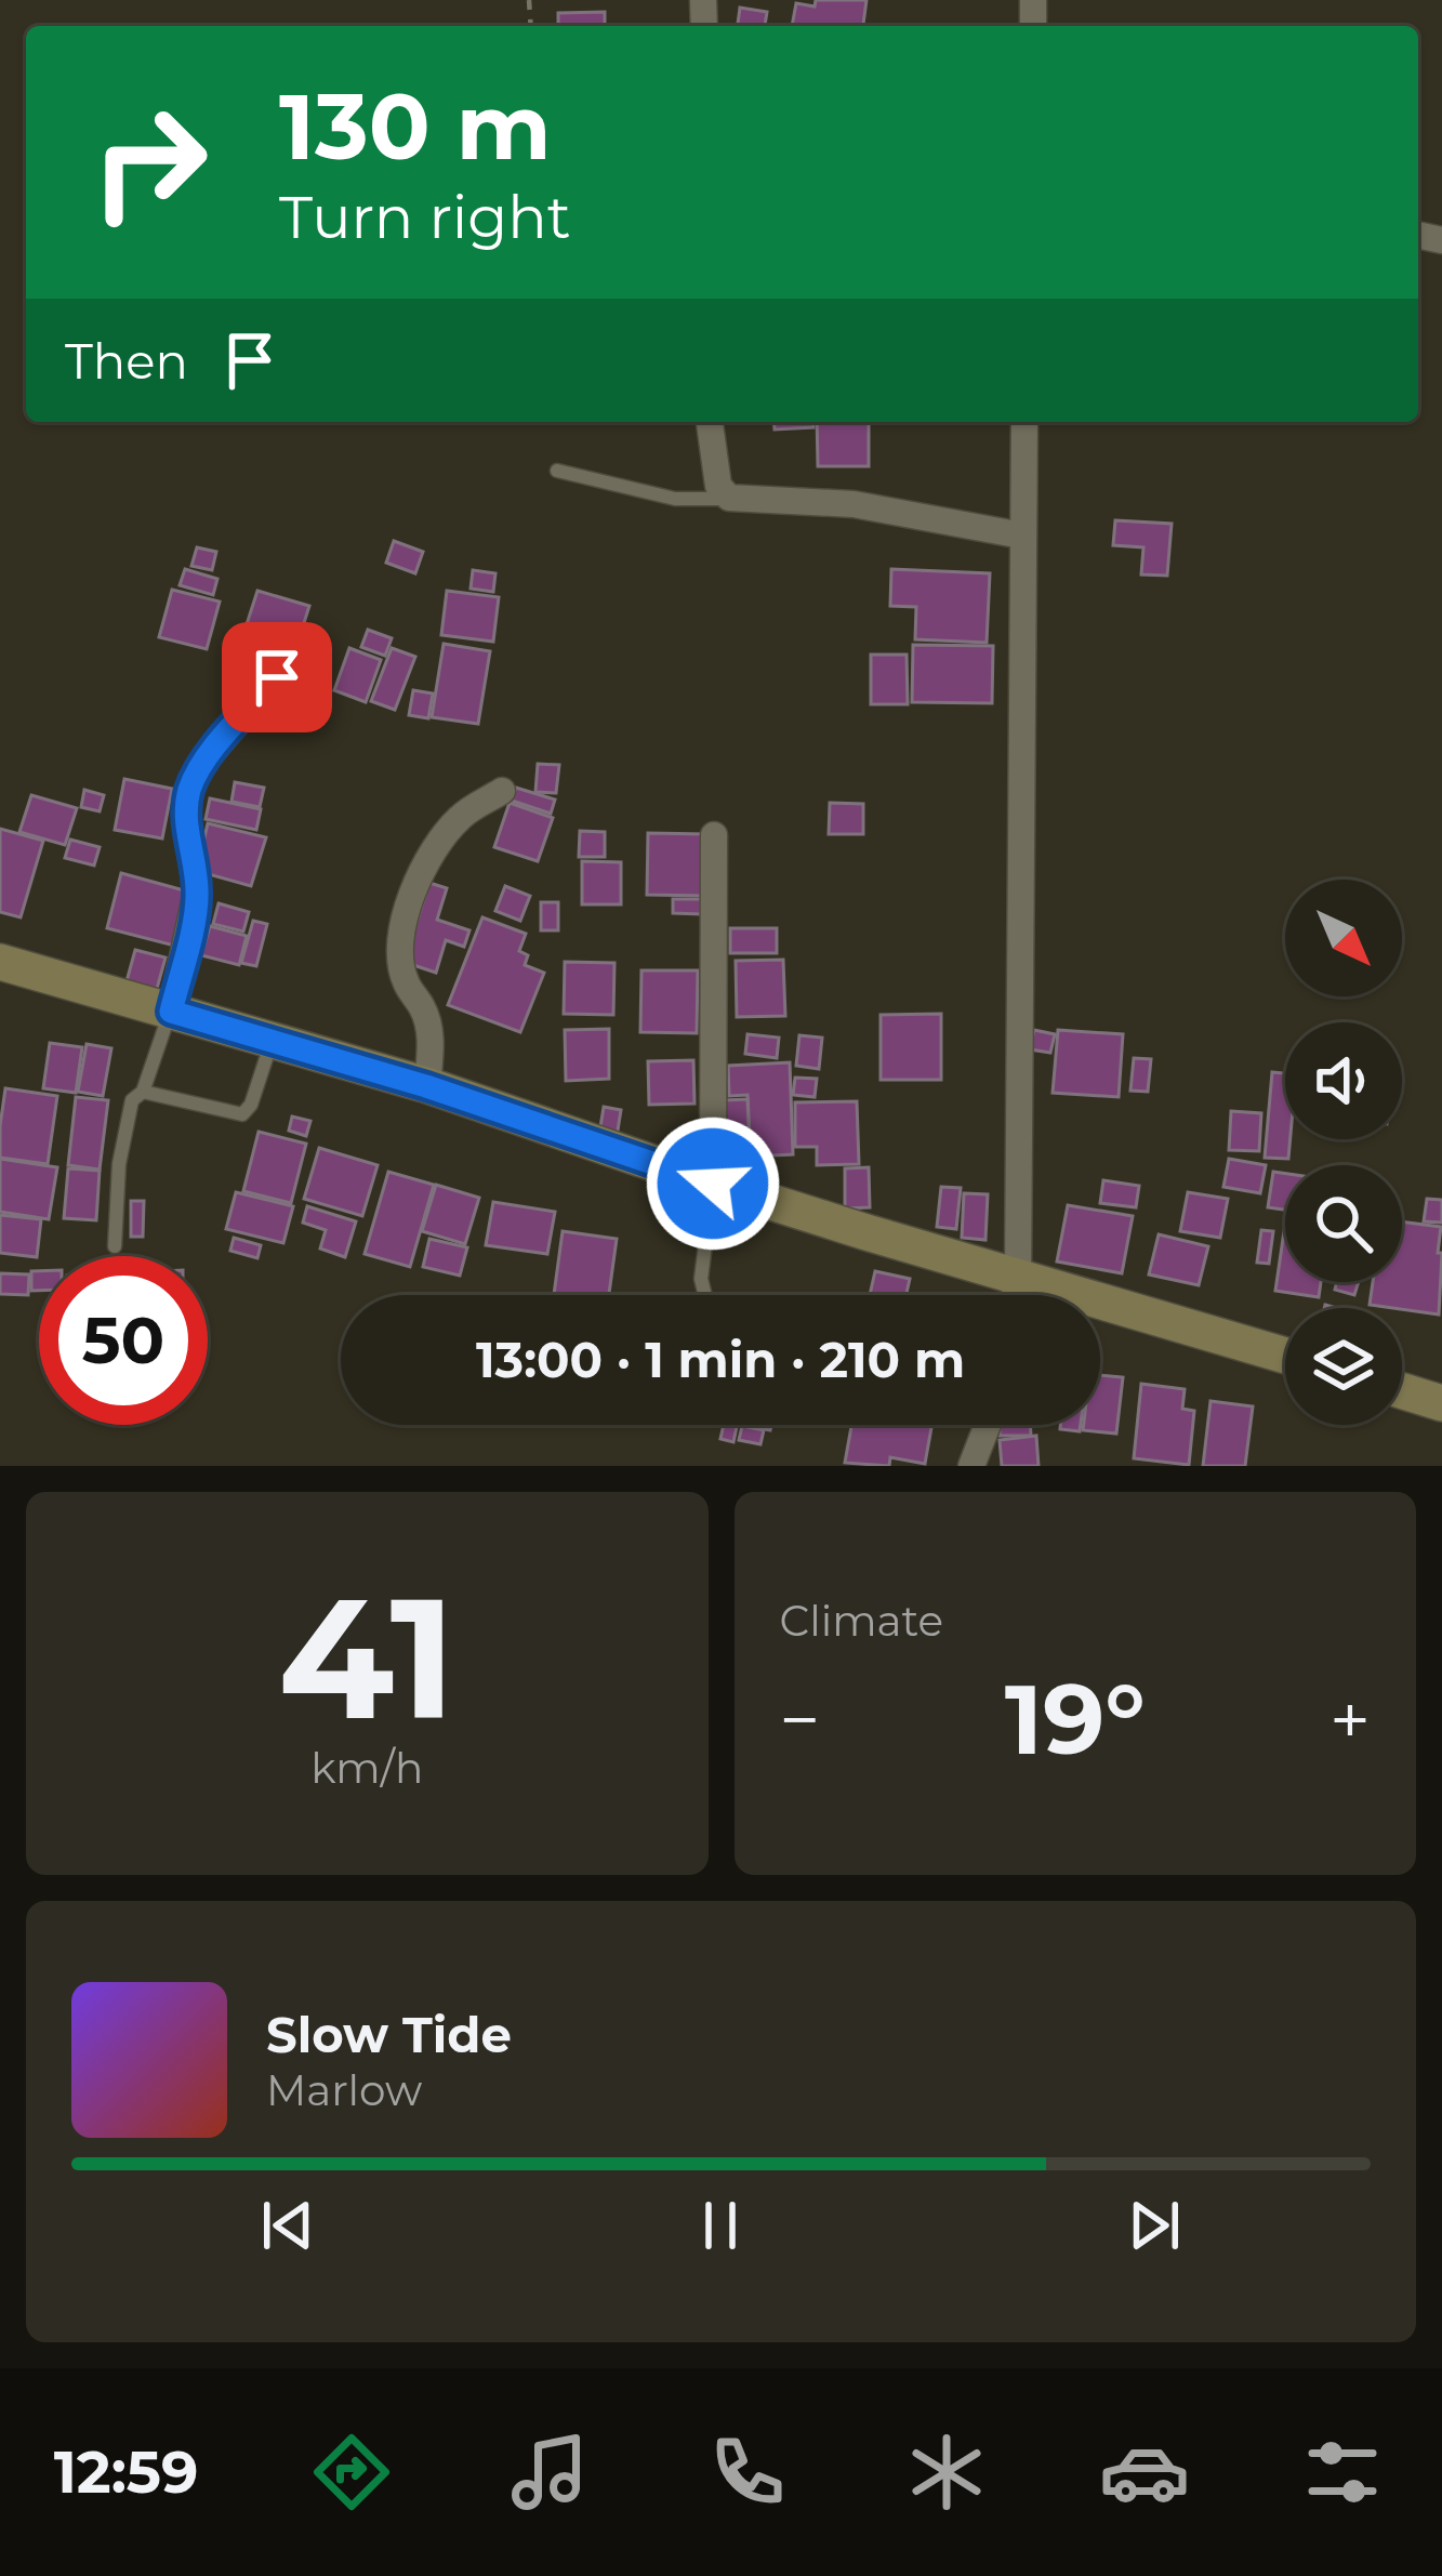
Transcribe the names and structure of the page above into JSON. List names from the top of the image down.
{
  "north": "bottom right",
  "page": {
    "turn": ["130 m", "Turn right"],
    "then": "Then",
    "limit": "50",
    "trip": "13:00 · 1 min · 210 m",
    "tile": [
      ["41", "km/h"],
      "Climate"
    ],
    "heat": ["−", "19°", "+"],
    "song": ["Slow Tide", "Marlow"],
    "tabs": "12:59"
  }
}
